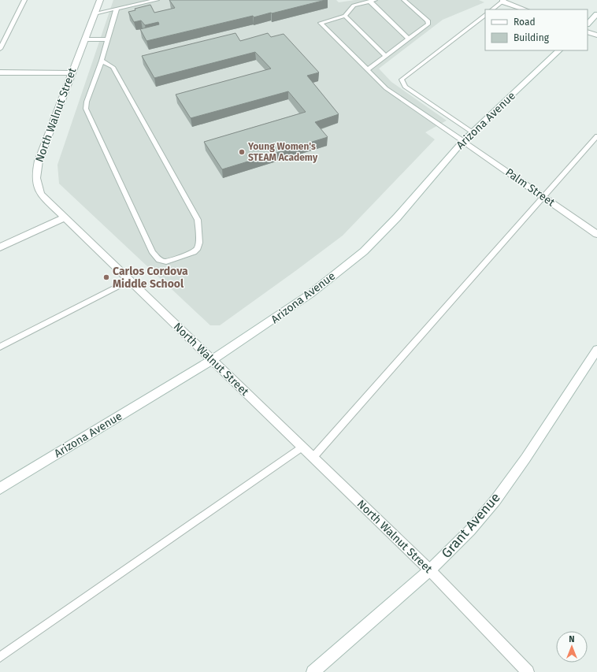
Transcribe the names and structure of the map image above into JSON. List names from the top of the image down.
{
  "streets": {
    "street": [
      "North Walnut Street",
      "Arizona Avenue",
      "Palm Street",
      "Grant Avenue"
    ]
  },
  "crossings": [
    ["North Walnut Street", "Arizona Avenue"],
    ["North Walnut Street", "Grant Avenue"],
    ["Arizona Avenue", "Palm Street"]
  ],
  "places": ["Young Women's STEAM Academy", "Carlos Cordova Middle School"],
  "legend": ["Road", "Building"],
  "north": "top"
}
